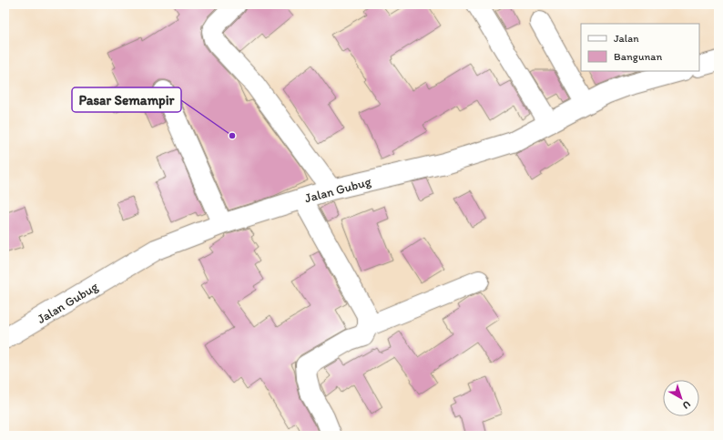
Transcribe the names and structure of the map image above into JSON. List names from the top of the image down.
{
  "streets": {
    "street": ["Jalan Gubug"]
  },
  "places": ["Pasar Semampir"],
  "legend": ["Jalan", "Bangunan"],
  "north": "bottom right"
}
